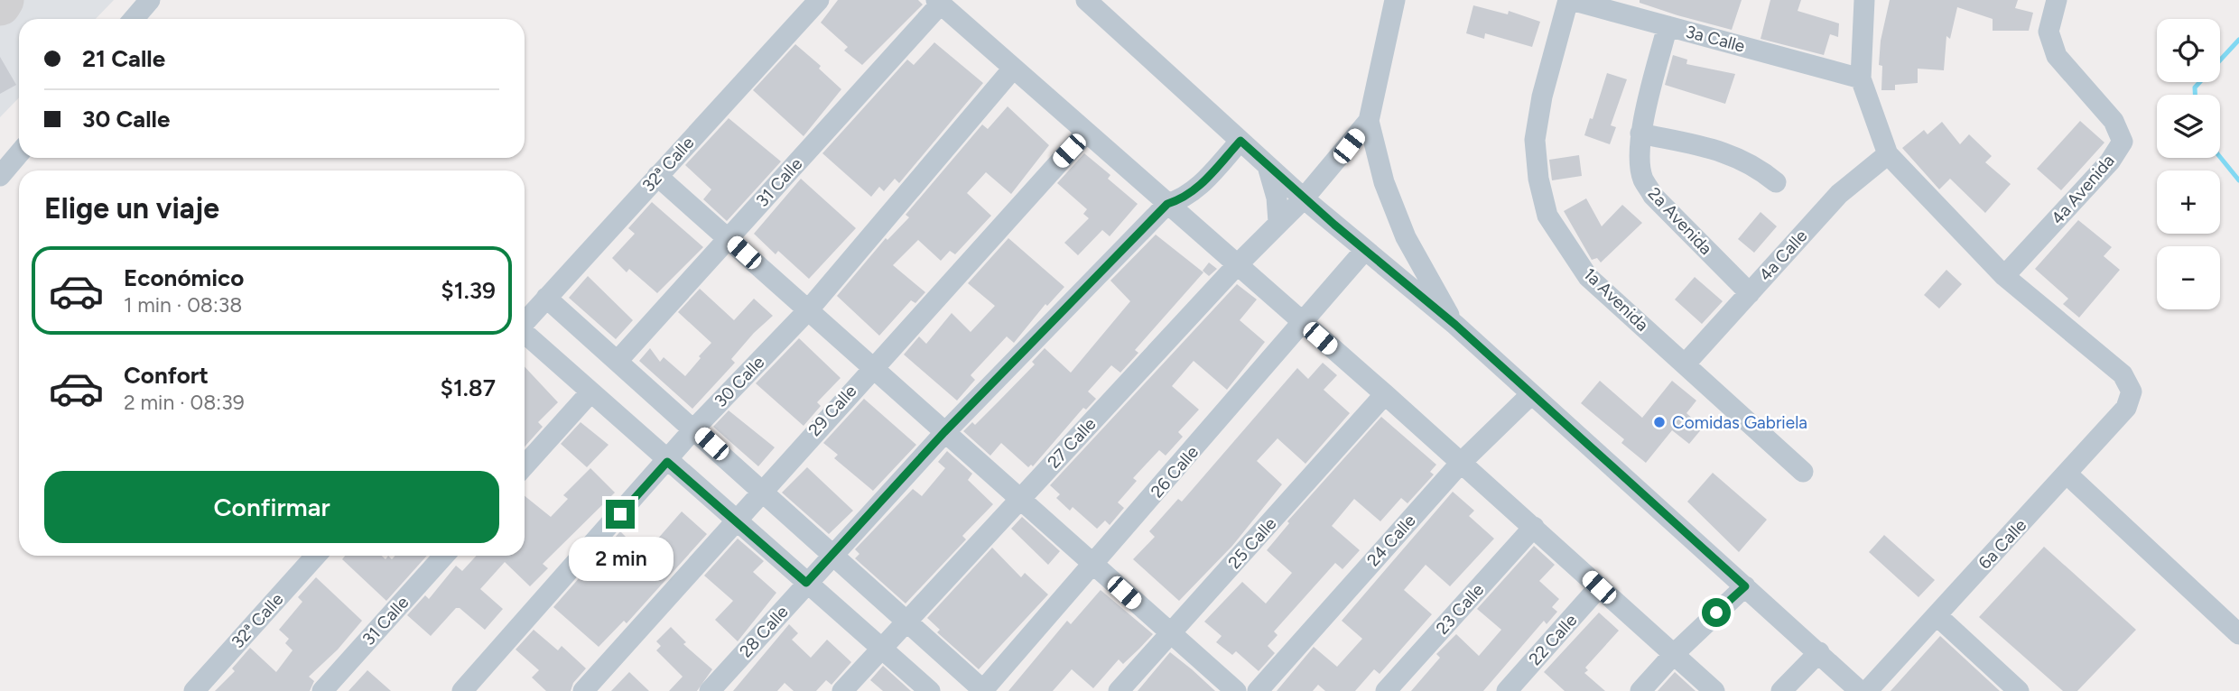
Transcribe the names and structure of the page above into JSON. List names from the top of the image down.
{
  "streets": {
    "street": [
      "3a Calle",
      "32ª Calle",
      "31 Calle",
      "4a Avenida",
      "2a Avenida",
      "4a Calle",
      "1a Avenida",
      "30 Calle",
      "29 Calle",
      "27 Calle",
      "26 Calle",
      "24 Calle",
      "25 Calle",
      "6a Calle",
      "23 Calle",
      "28 Calle",
      "22 Calle"
    ]
  },
  "crossings": [
    ["3a Calle", "2a Avenida"],
    ["3a Calle", "1a Avenida"],
    ["4a Avenida", "6a Calle"],
    ["2a Avenida", "4a Calle"],
    ["4a Calle", "1a Avenida"]
  ],
  "places": ["Comidas Gabriela"],
  "page": {
    "map_buttons": ["+", "−"],
    "banner": ["21 Calle", "30 Calle"],
    "heading": "Elige un viaje",
    "list": [
      {
        "name": "Económico",
        "note": "1 min · 08:38",
        "value": "$1.39"
      },
      {
        "name": "Confort",
        "note": "2 min · 08:39",
        "value": "$1.87"
      }
    ],
    "buttons": "Confirmar",
    "bubble": "2 min"
  }
}
